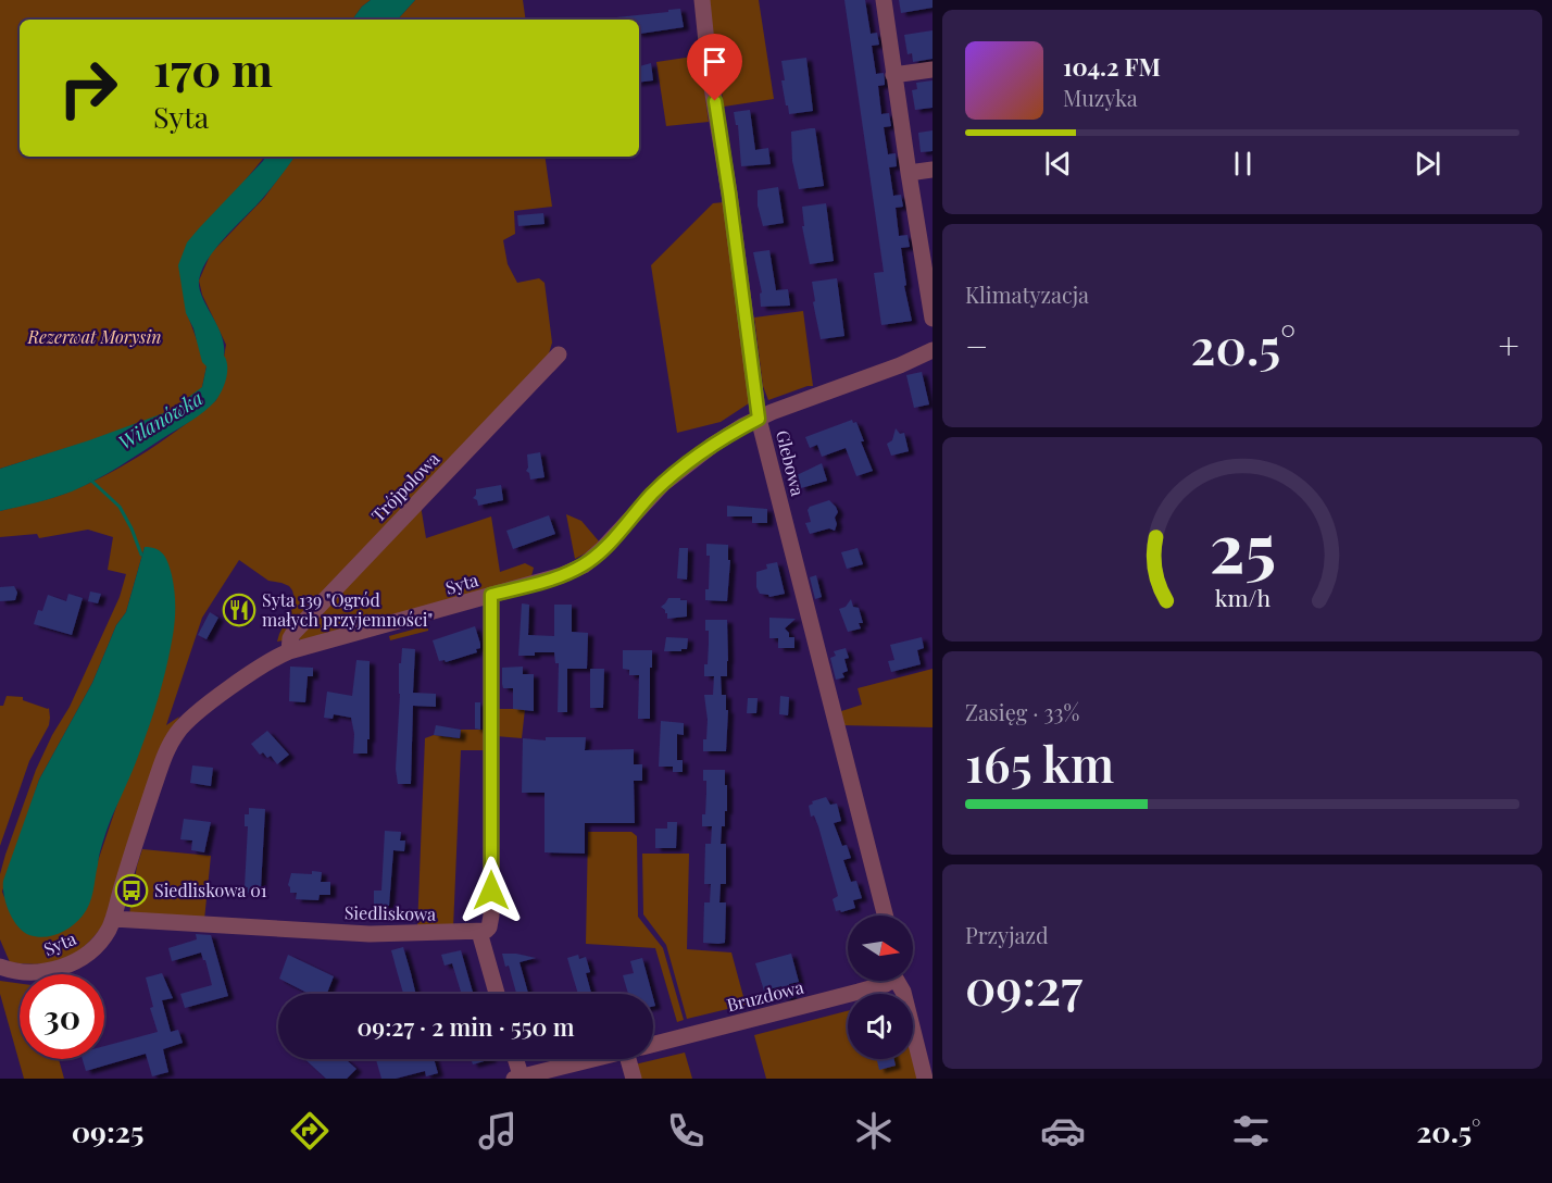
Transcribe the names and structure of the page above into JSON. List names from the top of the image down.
{
  "streets": {
    "street": [
      "Glebowa",
      "Trójpolowa",
      "Syta",
      "Siedliskowa",
      "Bruzdowa"
    ]
  },
  "crossings": [
    ["Glebowa", "Syta"],
    ["Trójpolowa", "Syta"],
    ["Syta", "Siedliskowa"]
  ],
  "water": ["Wilanówka"],
  "parks": ["Rezerwat Morysin"],
  "places": {
    "restaurant": ["Syta 139 \"Ogród małych przyjemności\""],
    "bus stop": ["Siedliskowa 01"]
  },
  "north": "right",
  "page": {
    "turn": ["170 m", "Syta"],
    "song": ["104.2 FM", "Muzyka"],
    "tile": [
      "Klimatyzacja",
      ["Zasięg · 33%", "165 km"],
      ["Przyjazd", "09:27"]
    ],
    "heat": ["−", "20.5°", "+"],
    "limit": "30",
    "trip": "09:27 · 2 min · 550 m",
    "tabs": ["09:25", "20.5°"],
    "gauge": ["25", "km/h"]
  }
}
